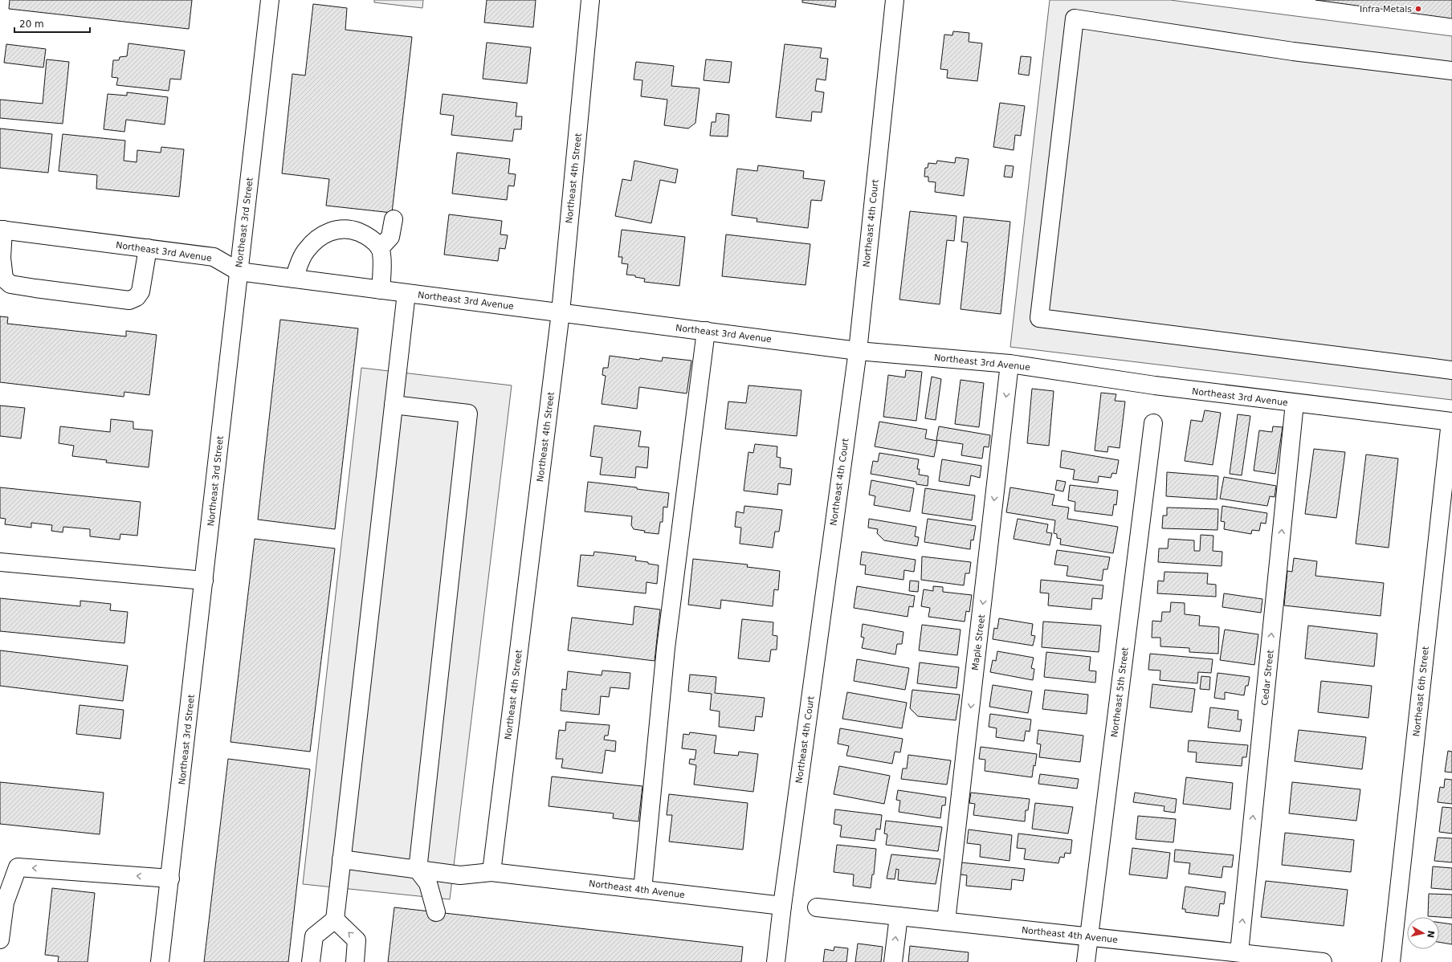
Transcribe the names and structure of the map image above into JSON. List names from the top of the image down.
{
  "streets": {
    "street": [
      "Northeast 4th Street",
      "Northeast 3rd Street",
      "Northeast 4th Court",
      "Northeast 3rd Avenue",
      "Maple Street",
      "Cedar Street",
      "Northeast 6th Street",
      "Northeast 5th Street",
      "Northeast 4th Avenue"
    ]
  },
  "crossings": [
    ["Northeast 4th Street", "Northeast 3rd Avenue"],
    ["Northeast 4th Street", "Northeast 4th Avenue"],
    ["Northeast 3rd Street", "Northeast 3rd Avenue"],
    ["Northeast 4th Court", "Northeast 3rd Avenue"],
    ["Northeast 4th Court", "Northeast 4th Avenue"],
    ["Northeast 3rd Avenue", "Maple Street"],
    ["Northeast 3rd Avenue", "Cedar Street"],
    ["Northeast 3rd Avenue", "Northeast 6th Street"],
    ["Maple Street", "Northeast 4th Avenue"],
    ["Cedar Street", "Northeast 4th Avenue"],
    ["Northeast 5th Street", "Northeast 4th Avenue"]
  ],
  "one_way": ["Maple Street", "Cedar Street"],
  "places": ["Infra Metals"],
  "scale_bar": "20 m",
  "north": "right"
}
